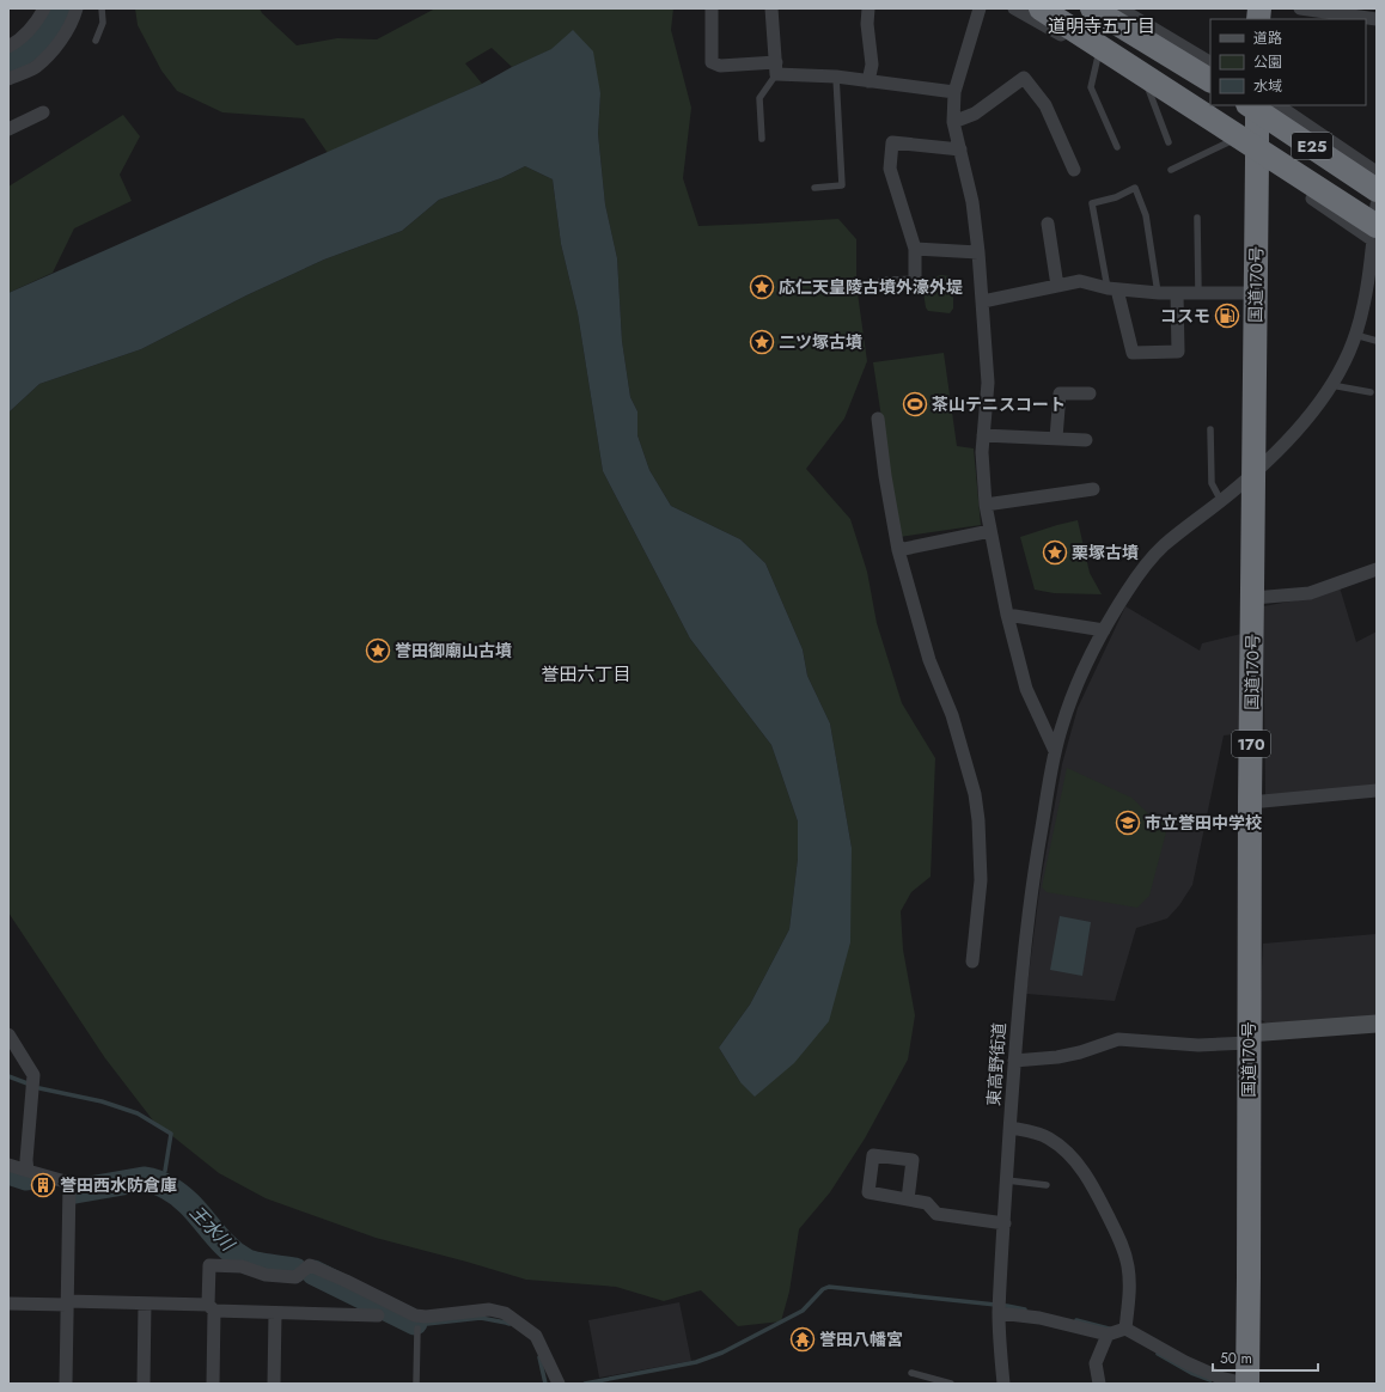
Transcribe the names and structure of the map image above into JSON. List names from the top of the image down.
{
  "streets": {
    "highway": ["E25", "国道170号", "170"],
    "street": ["東高野街道"]
  },
  "crossings": [
    ["E25", "東高野街道"],
    ["国道170号", "東高野街道"]
  ],
  "districts": ["道明寺五丁目", "誉田六丁目"],
  "water": ["王水川"],
  "places": {
    "place": [
      "応仁天皇陵古墳外濠外堤",
      "二ツ塚古墳",
      "栗塚古墳",
      "誉田御廟山古墳"
    ],
    "fuel station": ["コスモ"],
    "sports": ["茶山テニスコート"],
    "school or university": ["市立誉田中学校"],
    "building": ["誉田西水防倉庫"],
    "temple": ["誉田八幡宮"]
  },
  "legend": ["道路", "公園", "水域"],
  "scale_bar": "50 m"
}
